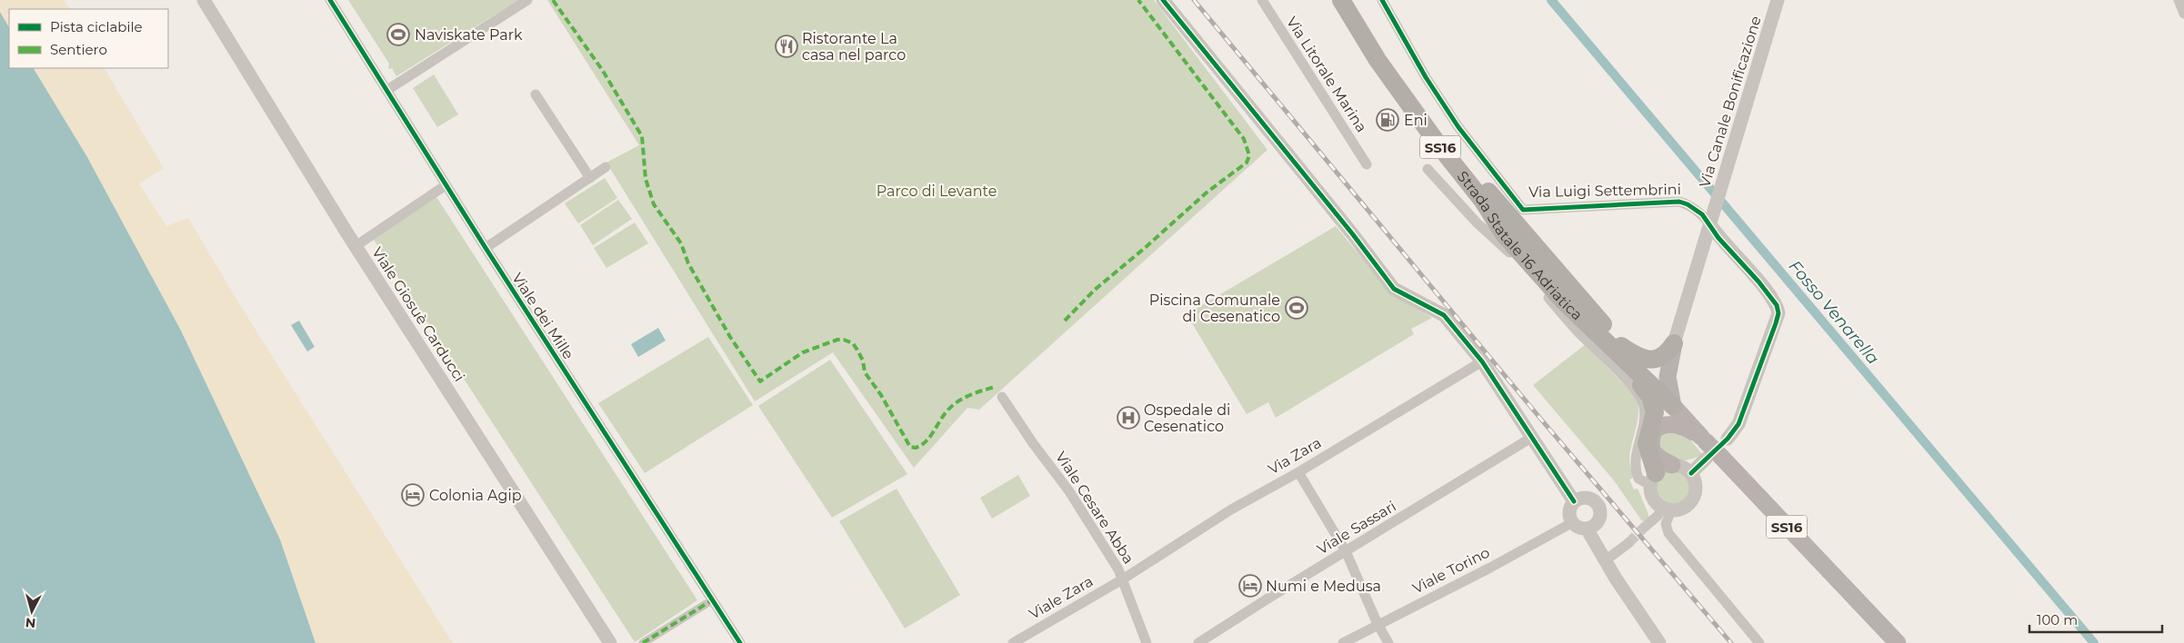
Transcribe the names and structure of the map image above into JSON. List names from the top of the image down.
{
  "streets": {
    "highway": ["SS16", "Strada Statale 16 Adriatica"],
    "street": [
      "Via Litorale Marina",
      "Via Canale Bonificazione",
      "Via Luigi Settembrini",
      "Viale Giosuè Carducci",
      "Viale dei Mille",
      "Via Zara",
      "Viale Cesare Abba",
      "Viale Sassari",
      "Viale Torino",
      "Viale Zara"
    ]
  },
  "crossings": [
    ["Via Canale Bonificazione", "Via Luigi Settembrini"],
    ["Via Zara", "Viale Cesare Abba"],
    ["Via Zara", "Viale Zara"],
    ["Viale Cesare Abba", "Viale Zara"]
  ],
  "water": ["Fosso Venarella"],
  "parks": ["Parco di Levante"],
  "places": {
    "sports": ["Naviskate Park", "Piscina Comunale di Cesenatico"],
    "restaurant": ["Ristorante La casa nel parco"],
    "fuel station": ["Eni"],
    "hospital": ["Ospedale di Cesenatico"],
    "hotel": ["Colonia Agip", "Numi e Medusa"]
  },
  "legend": ["Pista ciclabile", "Sentiero"],
  "scale_bar": "100 m",
  "north": "bottom"
}
